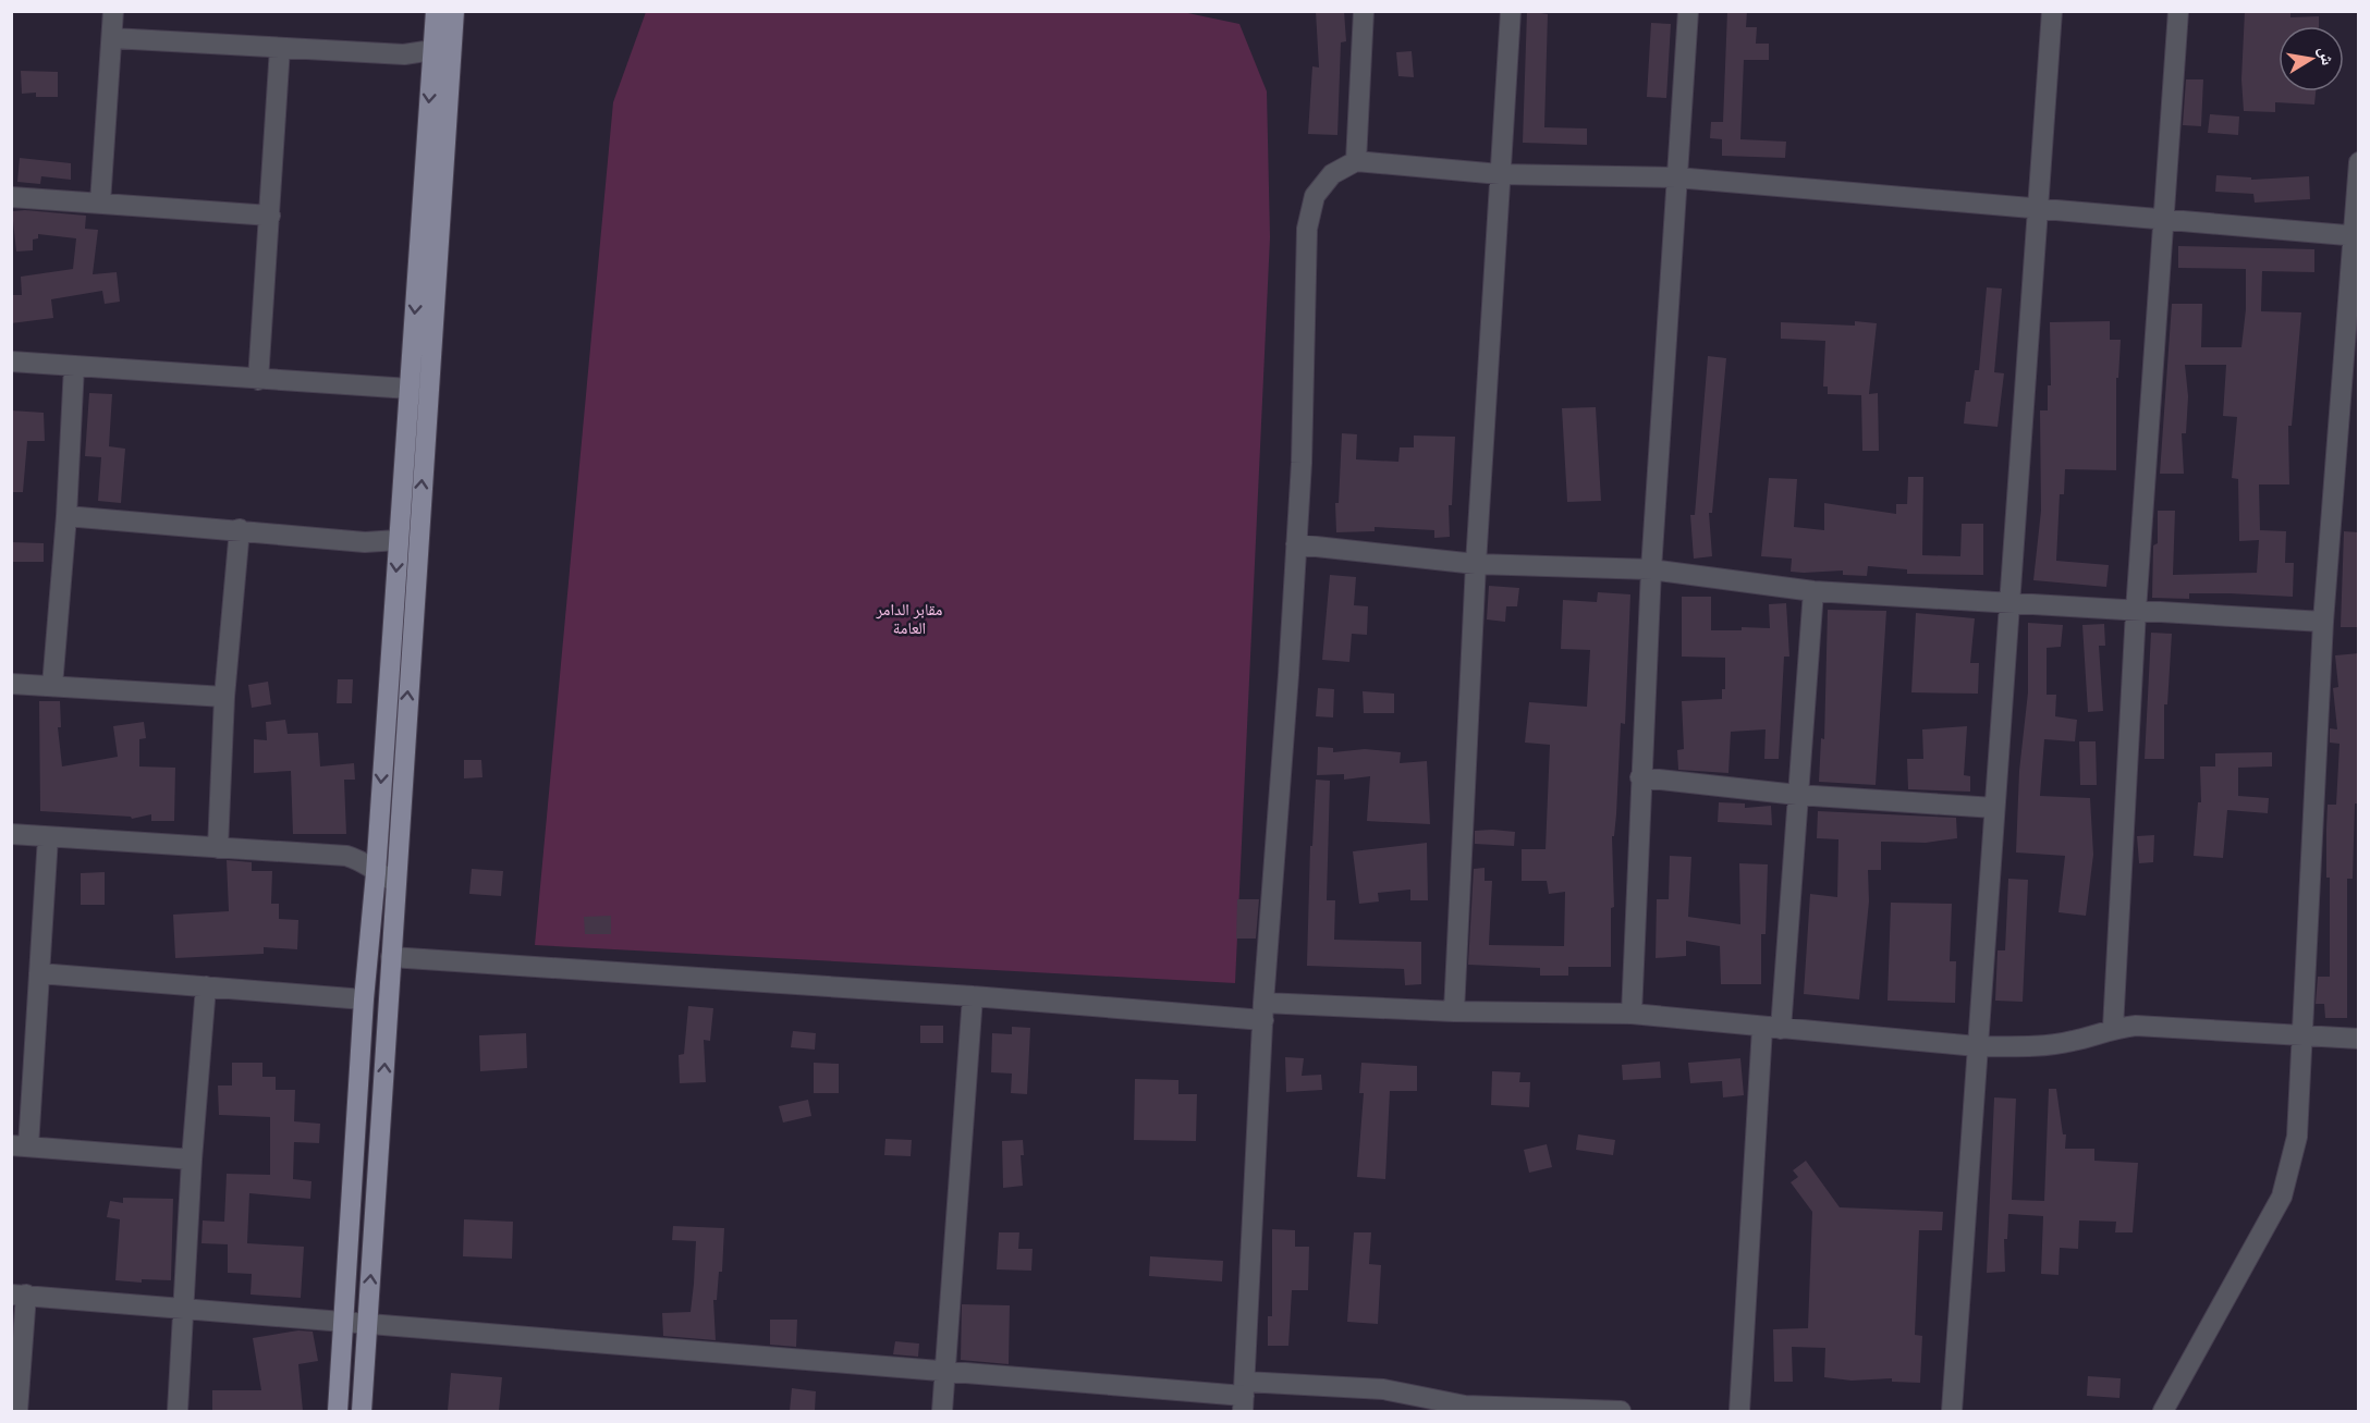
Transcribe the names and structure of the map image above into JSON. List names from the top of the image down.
{
  "parks": ["مقابر الدامر العامة"],
  "north": "right"
}
